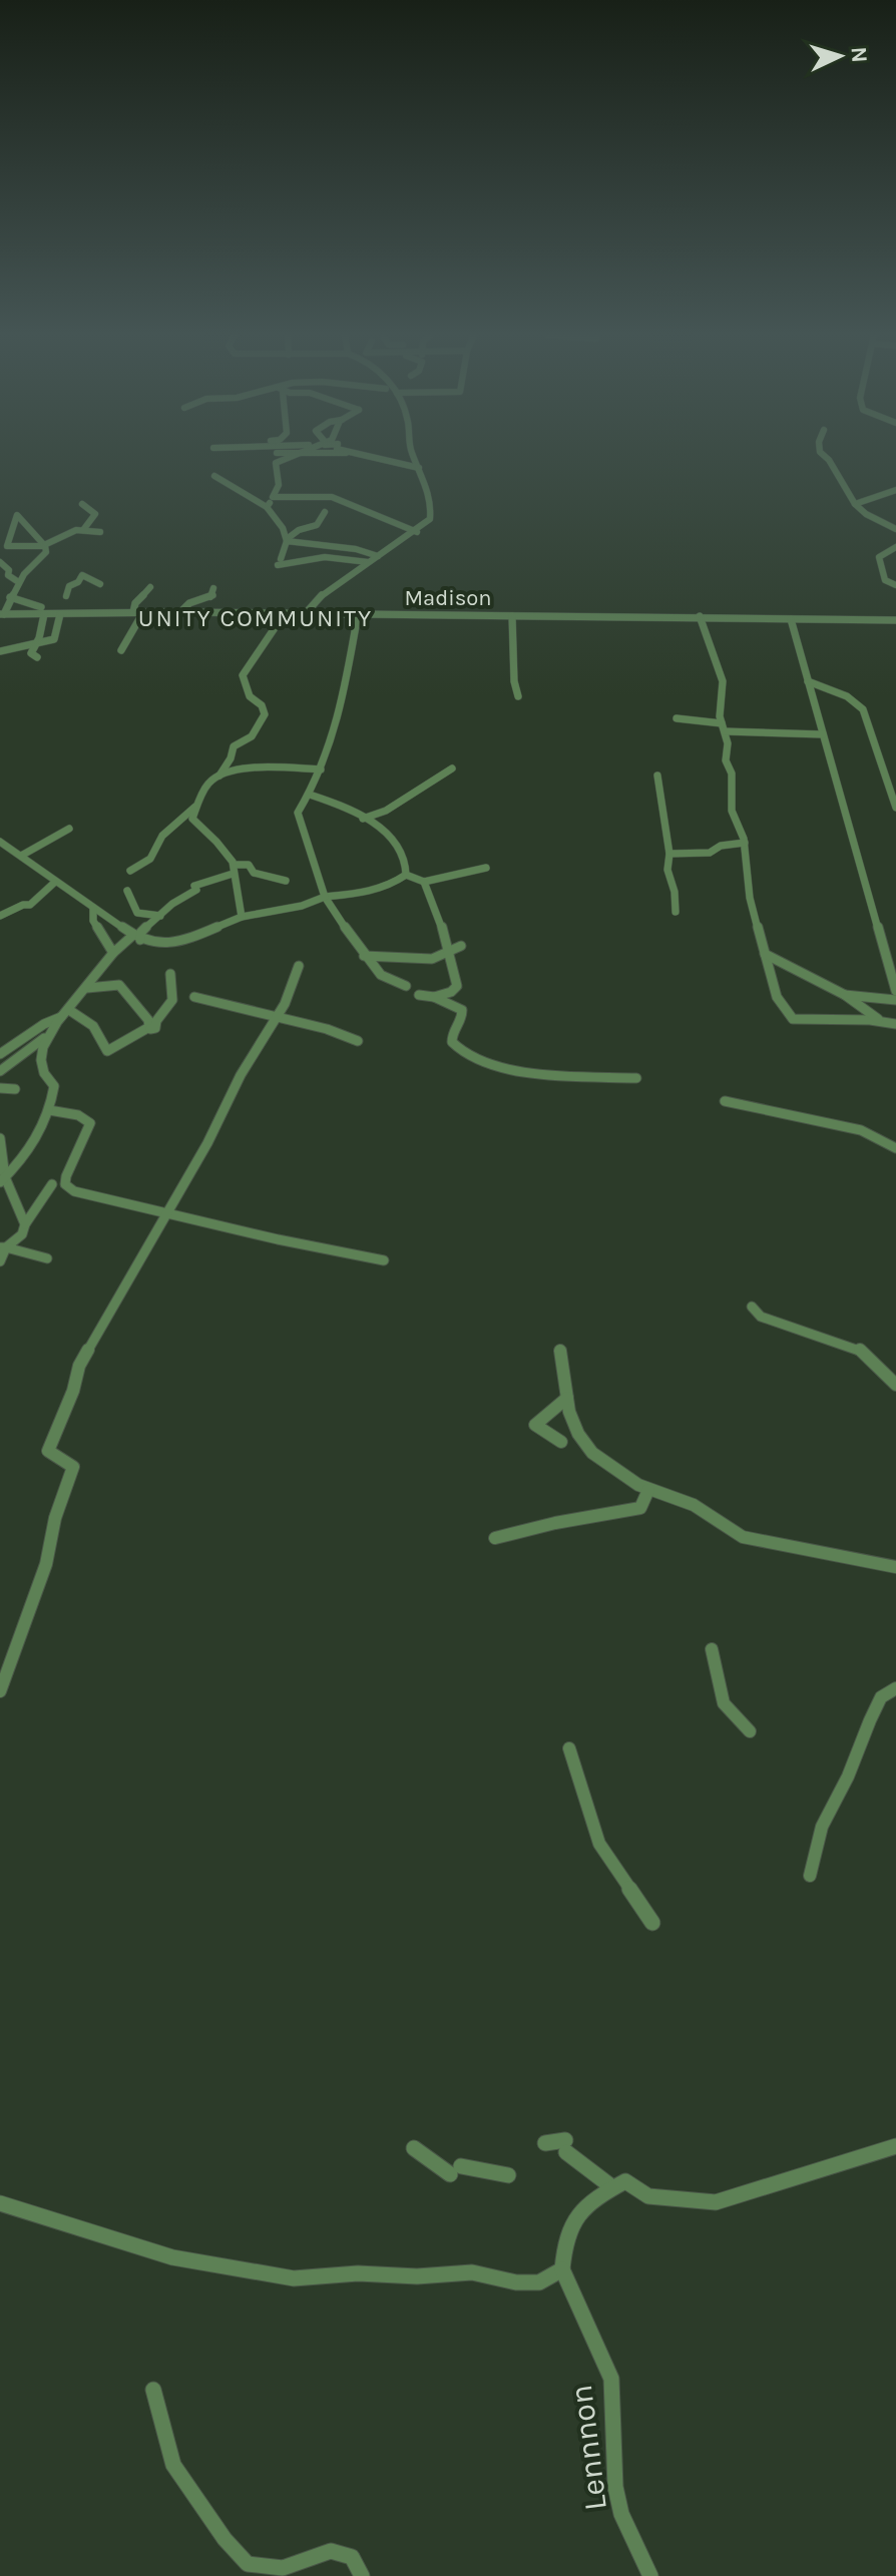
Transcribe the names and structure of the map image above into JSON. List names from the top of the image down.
{
  "streets": {
    "street": ["Madison", "Lennnon"]
  },
  "districts": ["UNITY COMMUNITY"],
  "north": "right"
}
